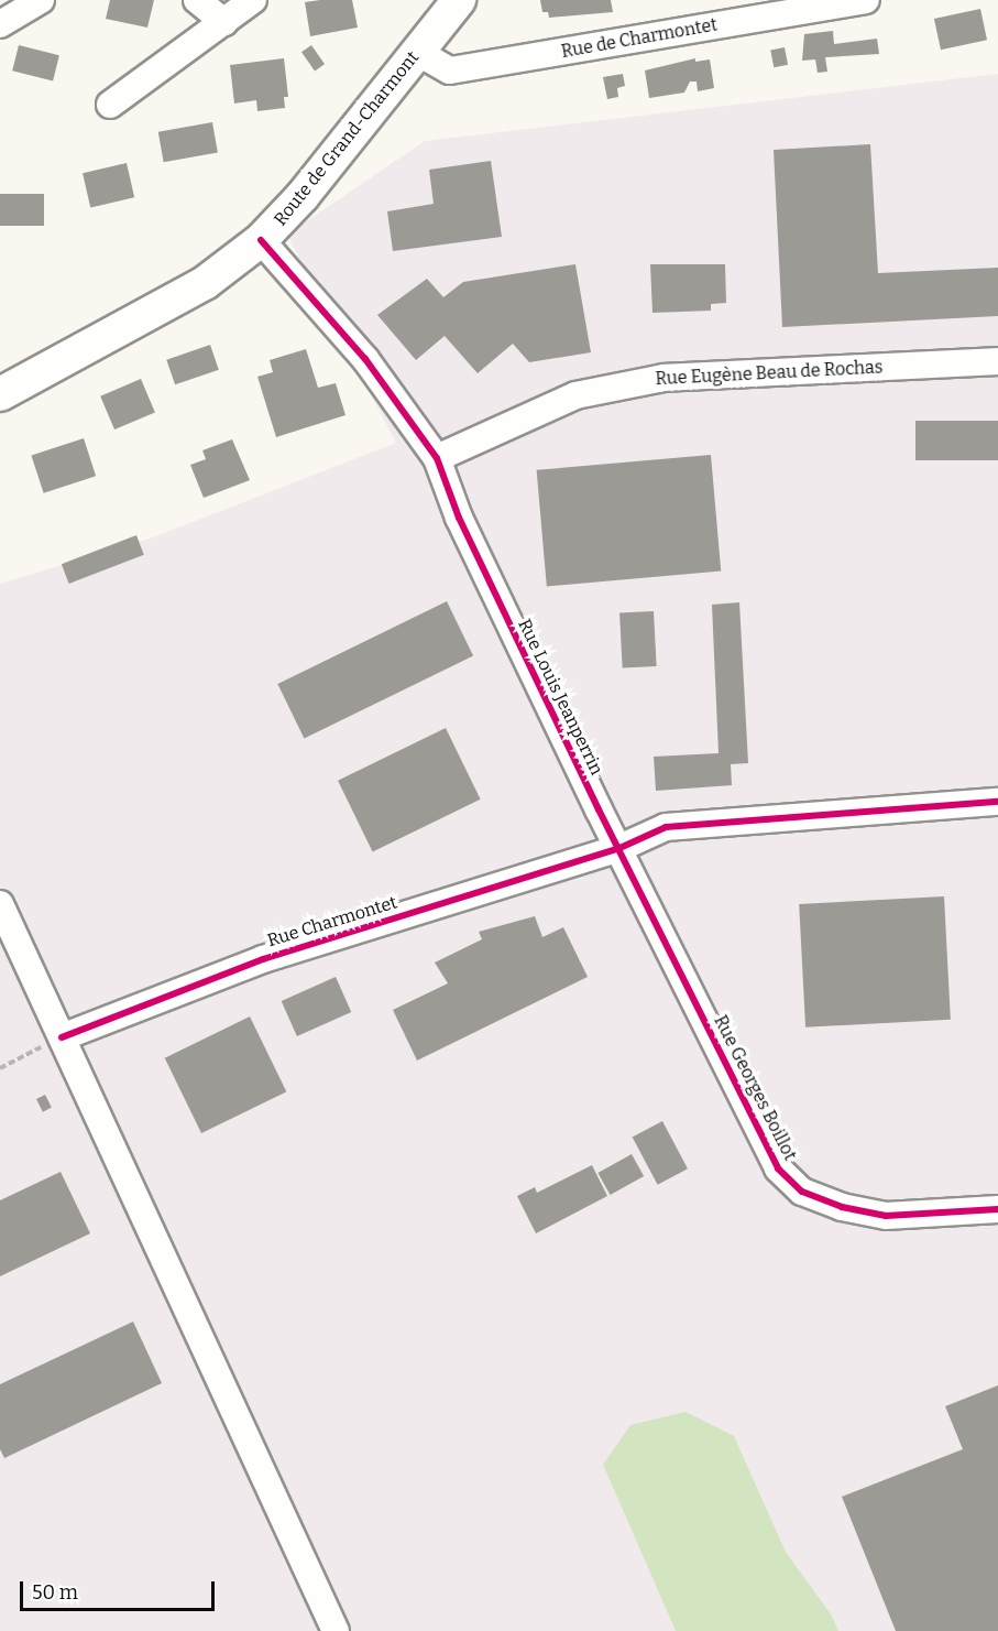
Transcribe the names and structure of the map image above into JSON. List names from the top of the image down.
{
  "streets": {
    "street": [
      "Rue de Charmontet",
      "Route de Grand-Charmont",
      "Rue Eugène Beau de Rochas",
      "Rue Louis Jeanperrin",
      "Rue Charmontet",
      "Rue Georges Boillot"
    ]
  },
  "crossings": [
    ["Rue de Charmontet", "Route de Grand-Charmont"],
    ["Route de Grand-Charmont", "Rue Louis Jeanperrin"],
    ["Rue Eugène Beau de Rochas", "Rue Louis Jeanperrin"],
    ["Rue Louis Jeanperrin", "Rue Charmontet"],
    ["Rue Louis Jeanperrin", "Rue Georges Boillot"],
    ["Rue Charmontet", "Rue Georges Boillot"]
  ],
  "scale_bar": "50 m"
}
